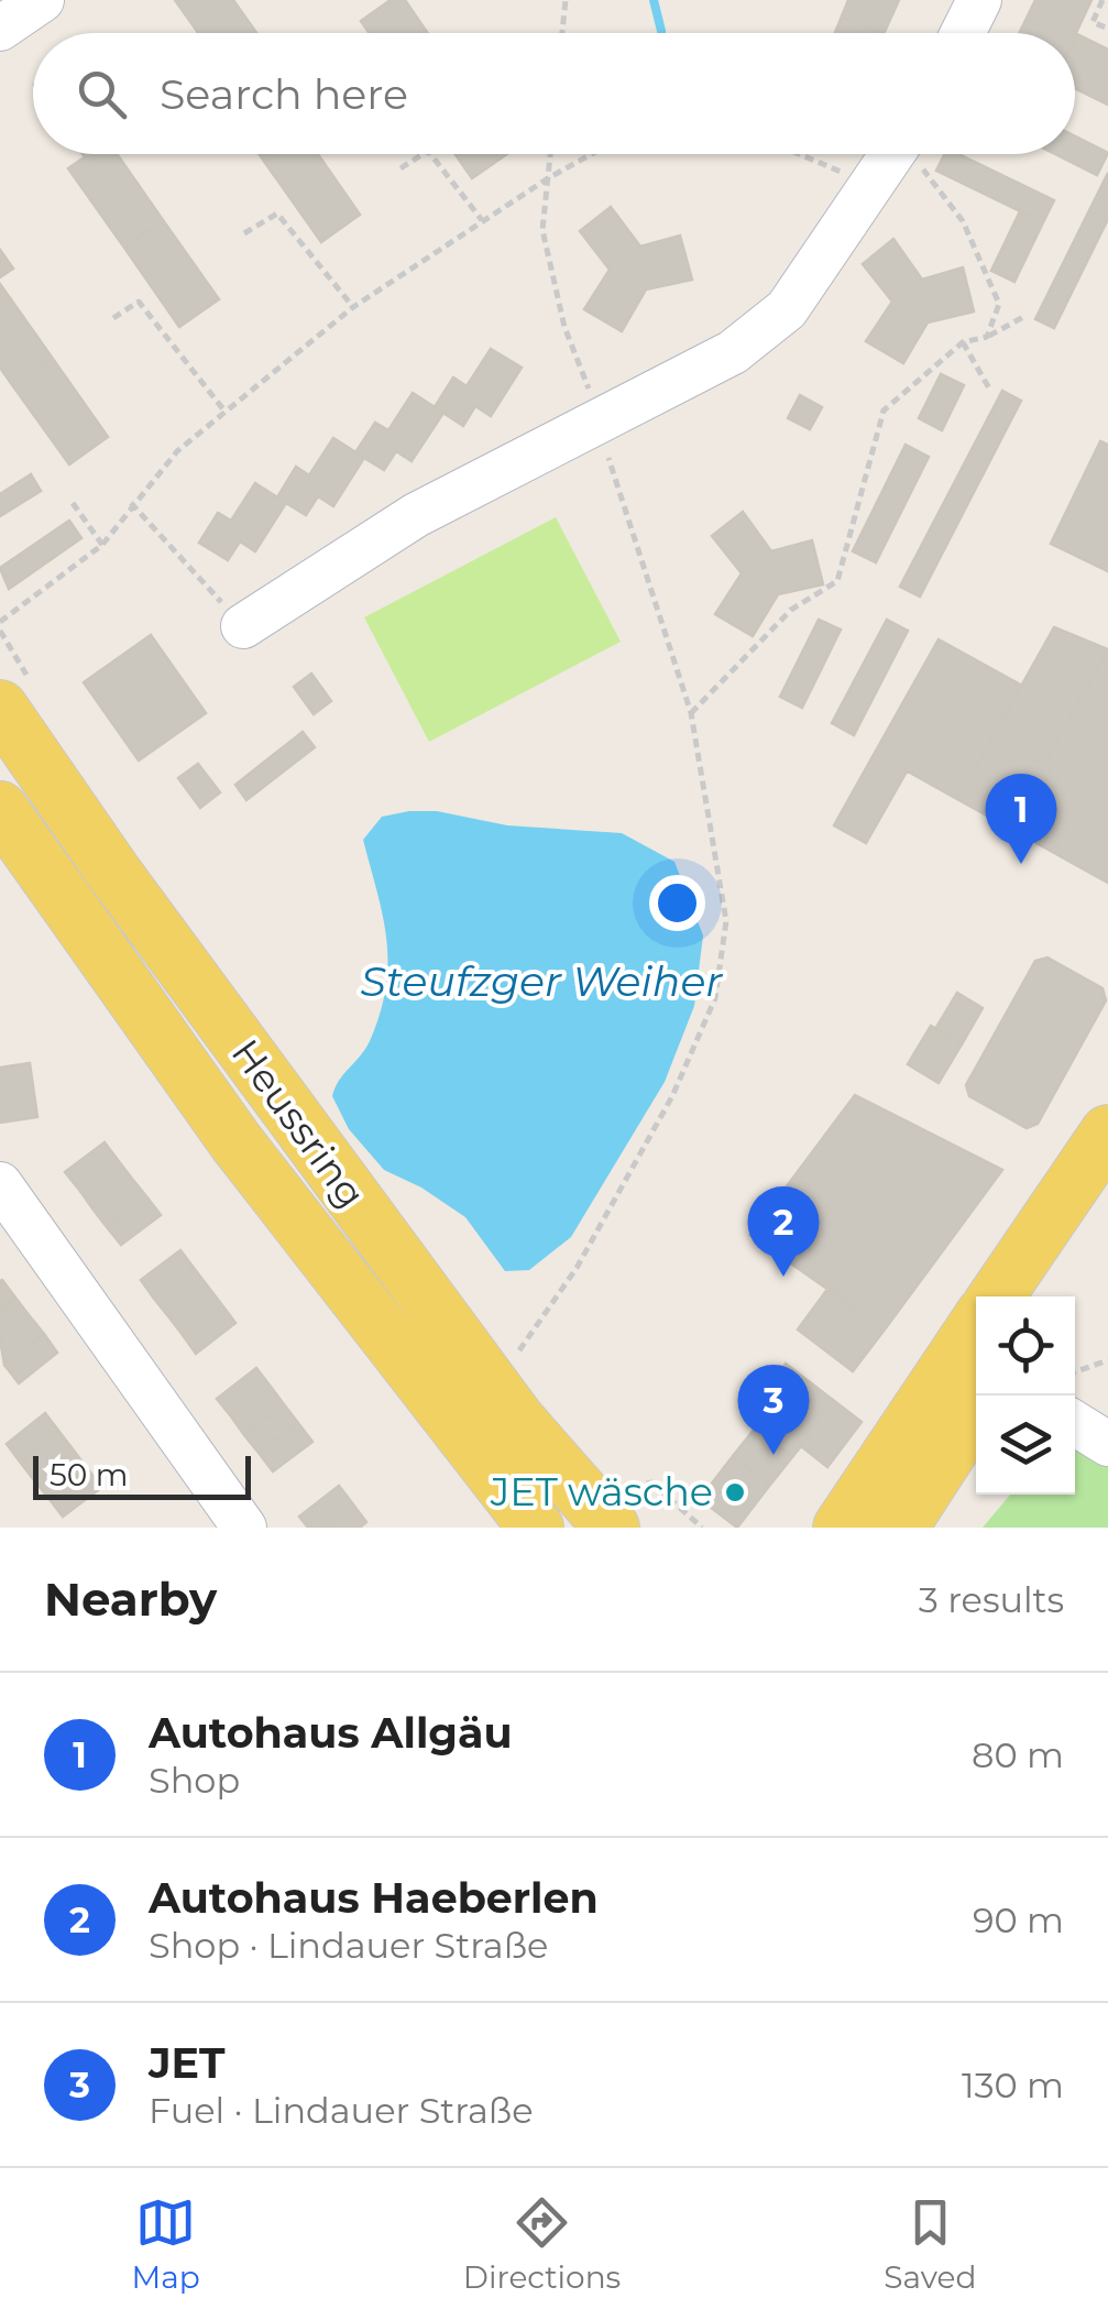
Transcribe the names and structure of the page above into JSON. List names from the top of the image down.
{
  "streets": {
    "main road": ["Heussring"]
  },
  "water": ["Steufzger Weiher"],
  "places": ["JET wäsche"],
  "scale_bar": "50 m",
  "page": {
    "search": "Search here",
    "pins": ["1", "2", "3"],
    "scale": "50 m",
    "heading": ["Nearby", "3 results"],
    "list": [
      {
        "mark": "1",
        "name": "Autohaus Allgäu",
        "note": "Shop",
        "value": "80 m"
      },
      {
        "mark": "2",
        "name": "Autohaus Haeberlen",
        "note": "Shop · Lindauer Straße",
        "value": "90 m"
      },
      {
        "mark": "3",
        "name": "JET",
        "note": "Fuel · Lindauer Straße",
        "value": "130 m"
      }
    ],
    "nav": ["Map", "Directions", "Saved"]
  }
}
